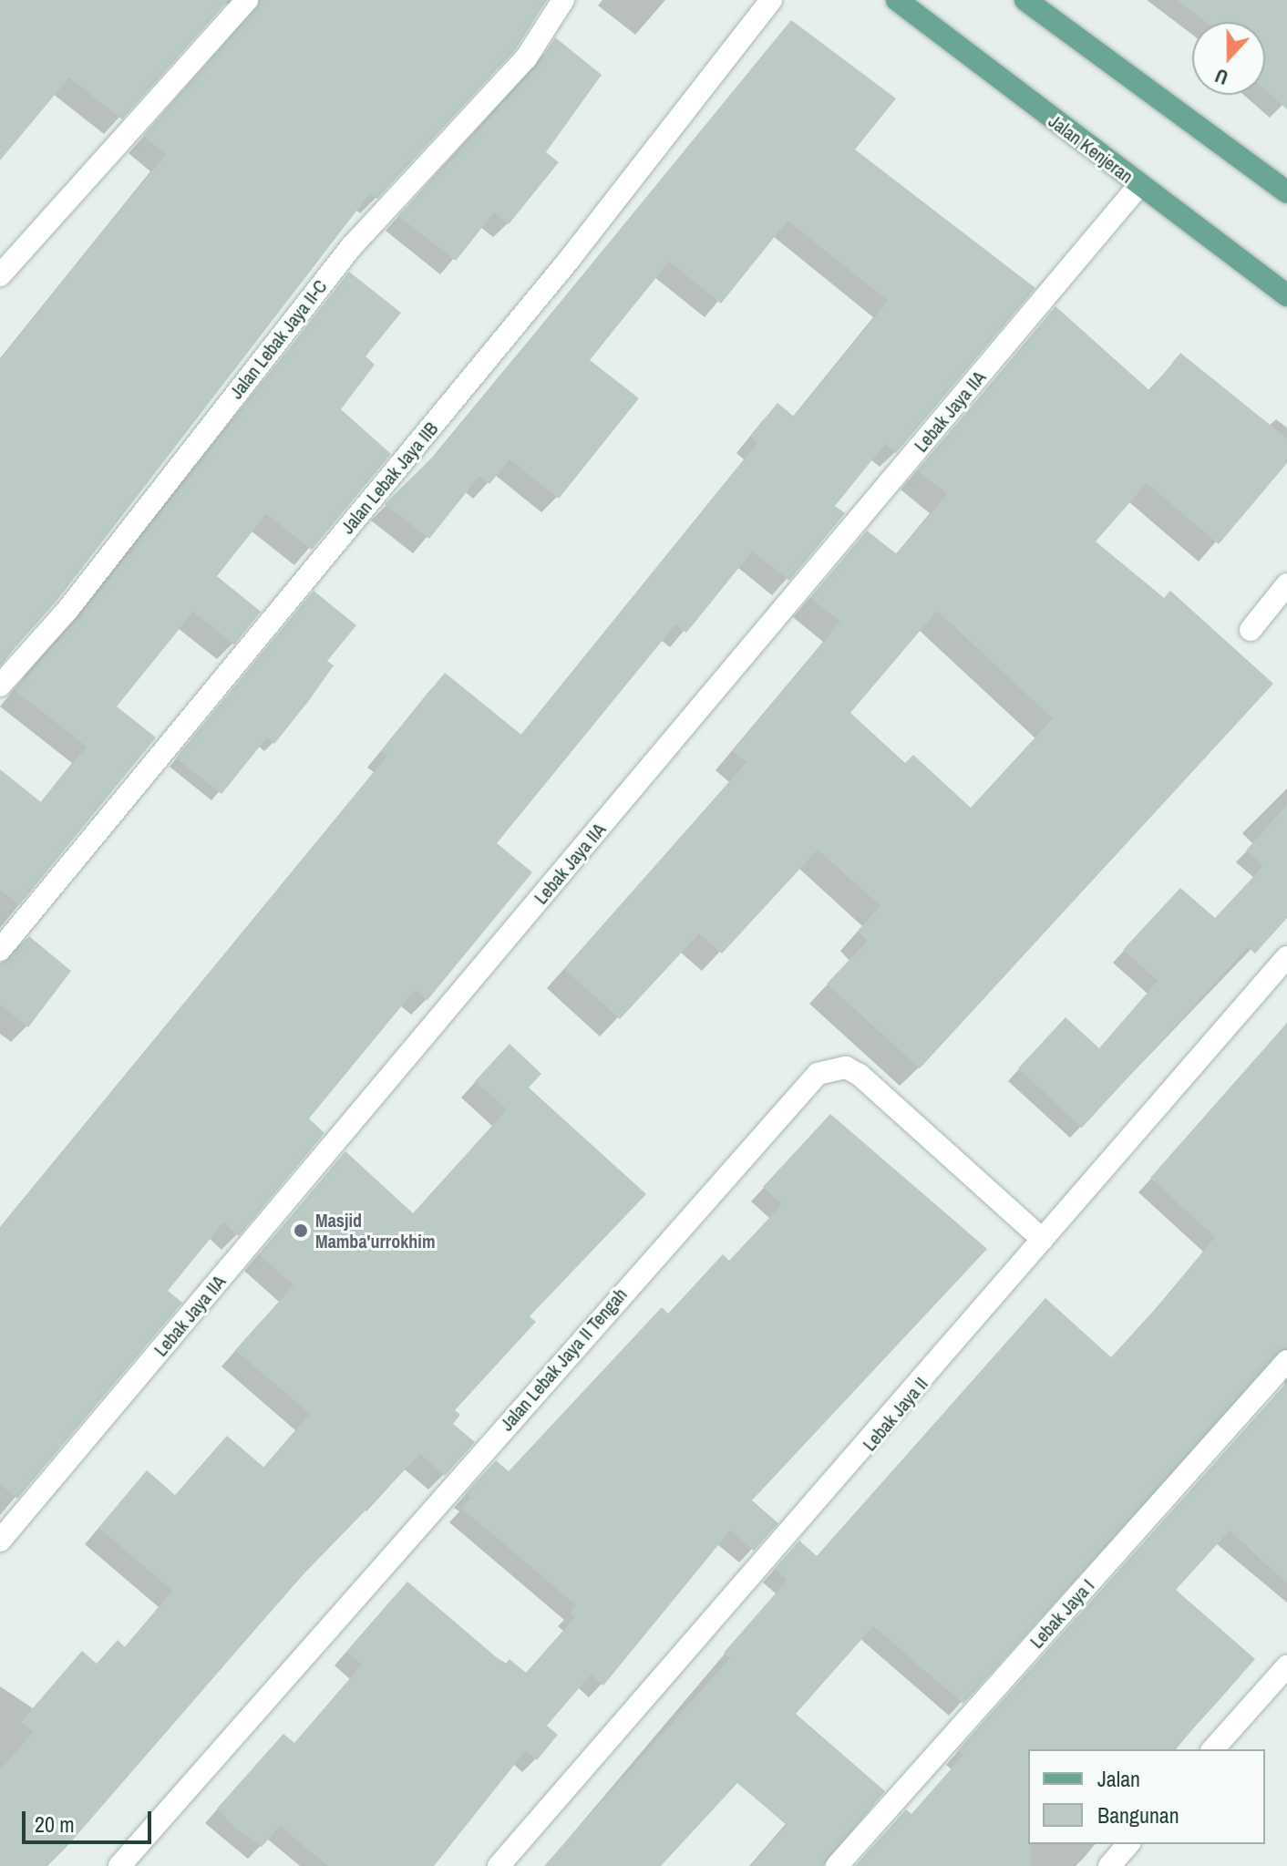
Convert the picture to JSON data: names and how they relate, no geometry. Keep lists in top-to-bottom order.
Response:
{
  "streets": {
    "main road": ["Jalan Kenjeran"],
    "street": [
      "Jalan Lebak Jaya II-C",
      "Lebak Jaya IIA",
      "Jalan Lebak Jaya IIB",
      "Jalan Lebak Jaya II Tengah",
      "Lebak Jaya II",
      "Lebak Jaya I"
    ]
  },
  "crossings": [
    ["Jalan Kenjeran", "Lebak Jaya IIA"],
    ["Jalan Lebak Jaya II Tengah", "Lebak Jaya II"]
  ],
  "places": ["Masjid Mamba'urrokhim"],
  "legend": ["Jalan", "Bangunan"],
  "scale_bar": "20 m",
  "north": "bottom"
}
